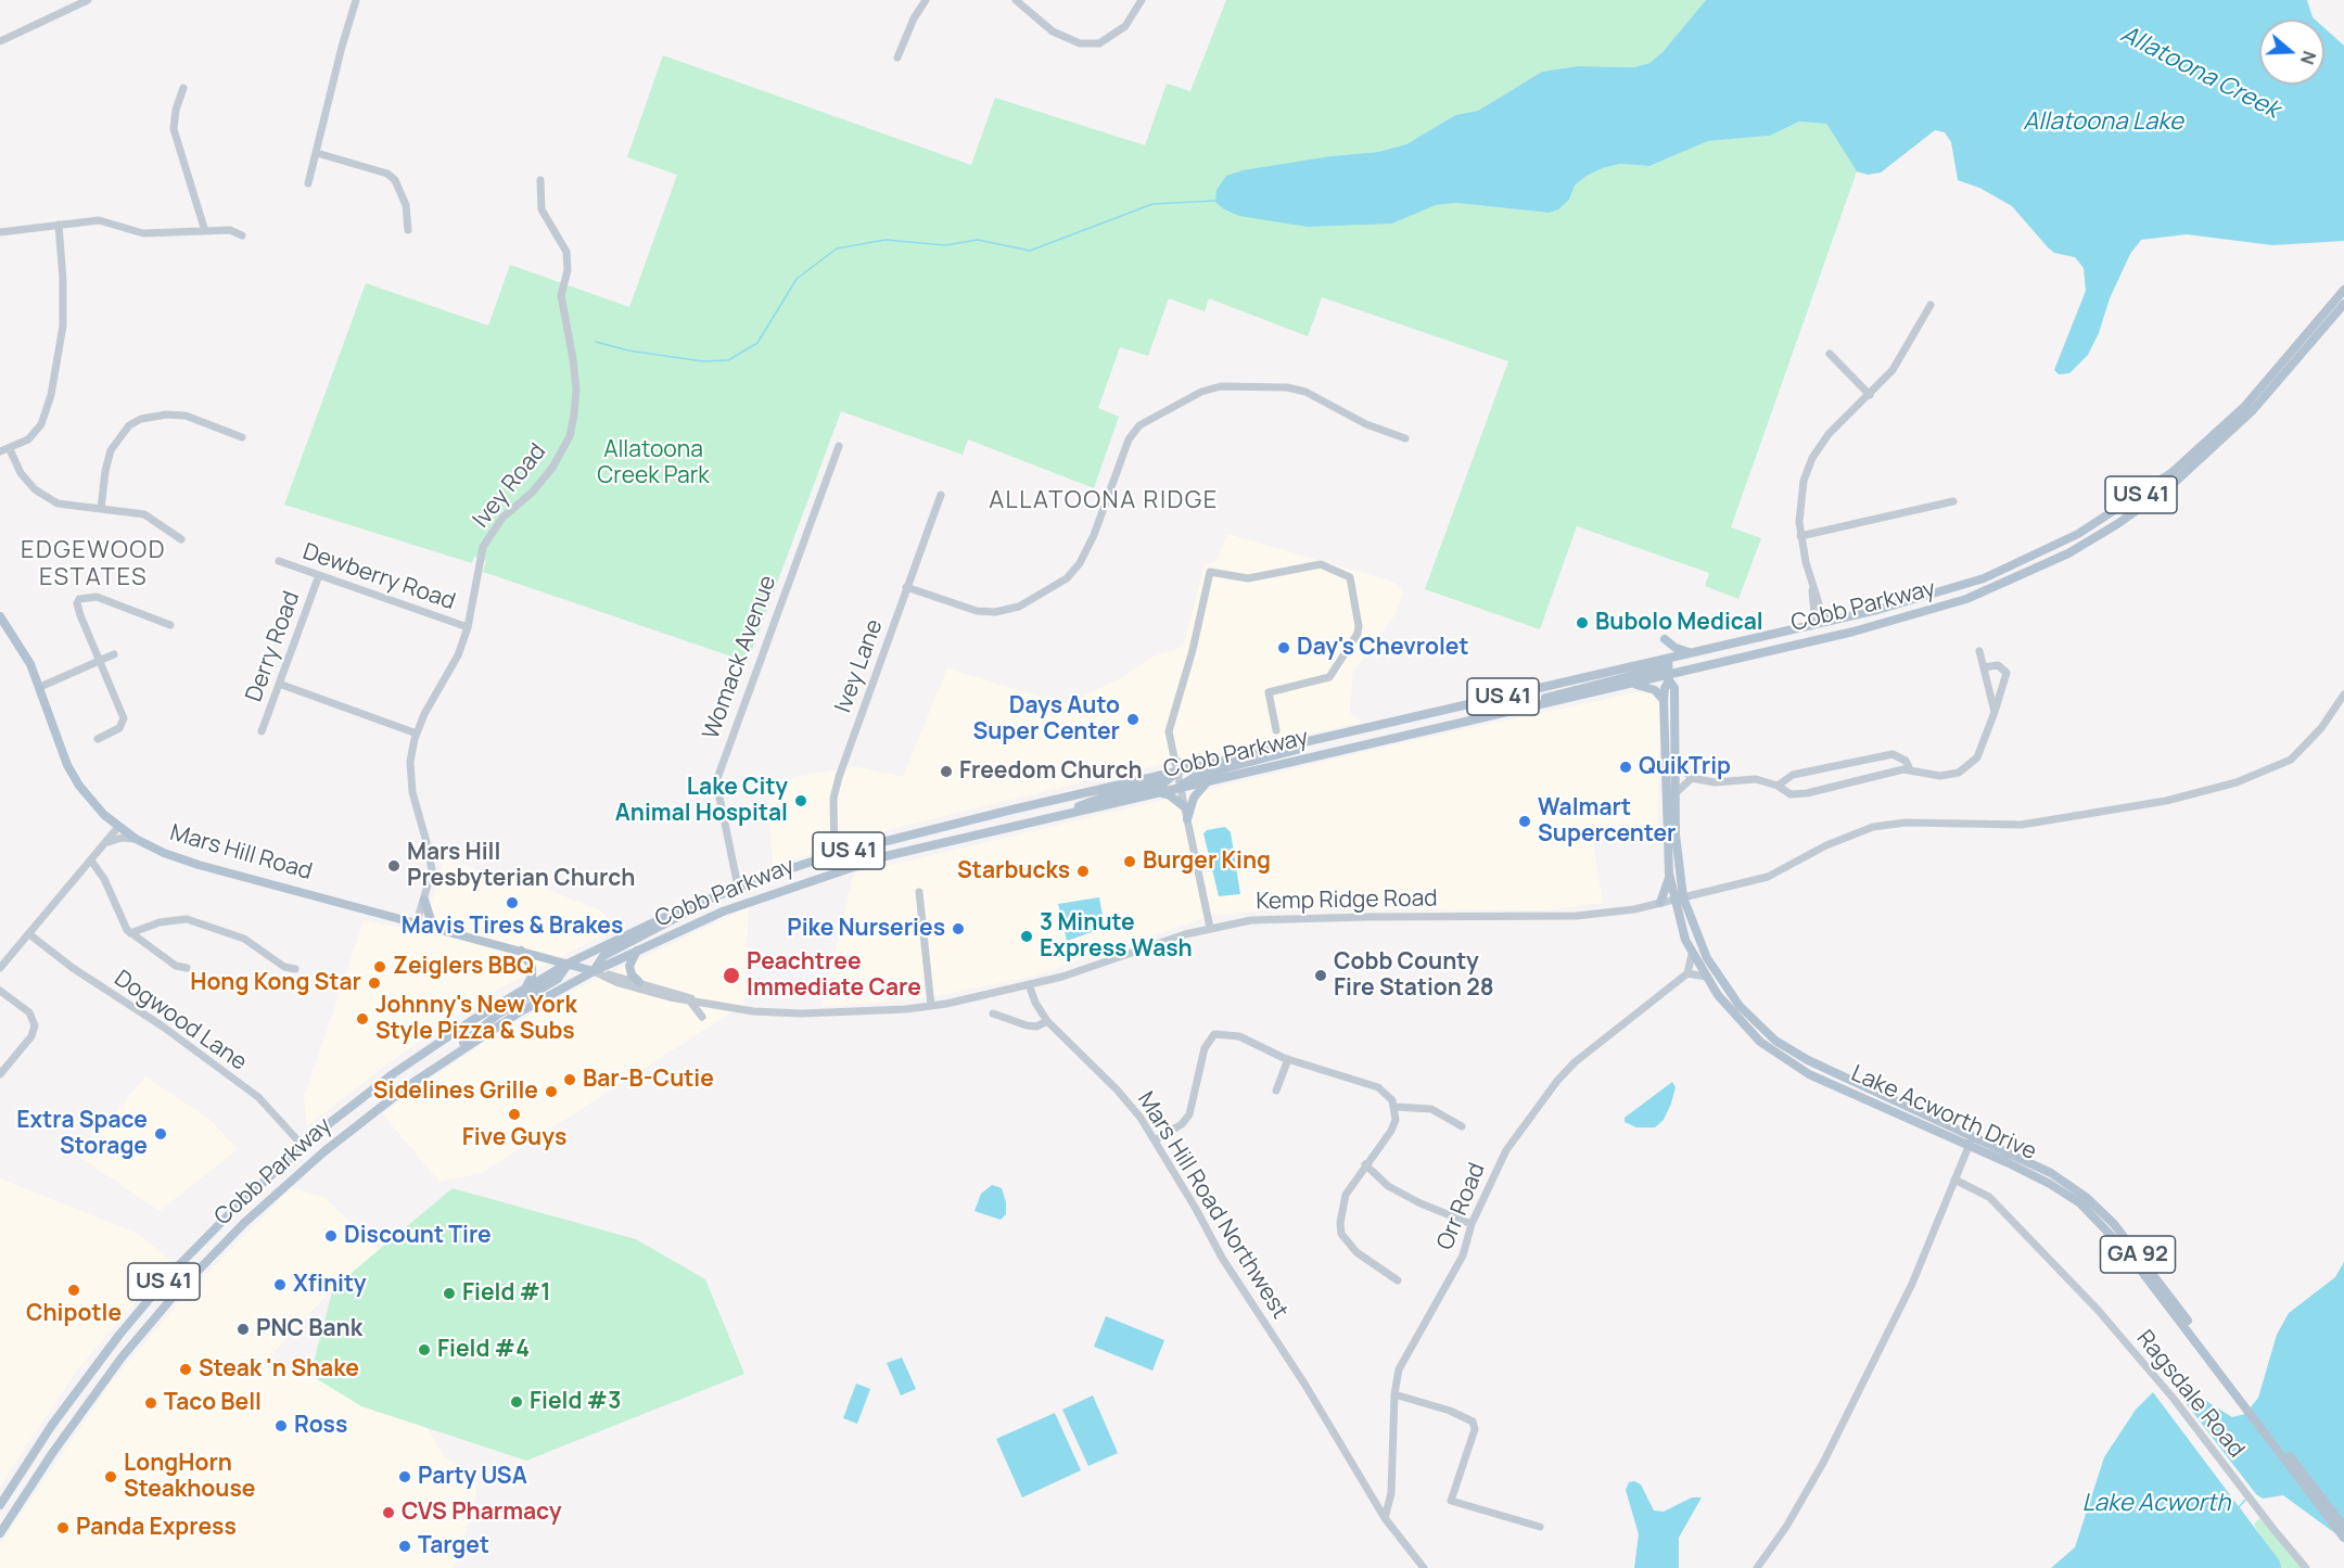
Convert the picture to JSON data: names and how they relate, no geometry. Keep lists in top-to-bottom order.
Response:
{
  "streets": {
    "main road": [
      "US 41",
      "Cobb Parkway",
      "Mars Hill Road",
      "Lake Acworth Drive",
      "GA 92"
    ],
    "street": [
      "Ivey Road",
      "Dewberry Road",
      "Derry Road",
      "Womack Avenue",
      "Ivey Lane",
      "Kemp Ridge Road",
      "Dogwood Lane",
      "Mars Hill Road Northwest",
      "Orr Road",
      "Ragsdale Road"
    ]
  },
  "crossings": [
    ["Ivey Road", "Dewberry Road"],
    ["Ivey Road", "Mars Hill Road"],
    ["Dewberry Road", "Derry Road"],
    ["Cobb Parkway", "Womack Avenue"],
    ["Cobb Parkway", "Ivey Lane"],
    ["Cobb Parkway", "Mars Hill Road"],
    ["Cobb Parkway", "Dogwood Lane"],
    ["Cobb Parkway", "Lake Acworth Drive"],
    ["Kemp Ridge Road", "Lake Acworth Drive"],
    ["Kemp Ridge Road", "Mars Hill Road Northwest"],
    ["Mars Hill Road Northwest", "Orr Road"]
  ],
  "districts": ["ALLATOONA RIDGE", "EDGEWOOD ESTATES"],
  "water": ["Allatoona Creek", "Allatoona Lake", "Lake Acworth"],
  "parks": ["Allatoona Creek Park"],
  "places": [
    "Bubolo Medical",
    "Day's Chevrolet",
    "Days Auto Super Center",
    "QuikTrip",
    "Freedom Church",
    "Lake City Animal Hospital",
    "Walmart Supercenter",
    "Burger King",
    "Mars Hill Presbyterian Church",
    "Starbucks",
    "Mavis Tires & Brakes",
    "Pike Nurseries",
    "3 Minute Express Wash",
    "Zeiglers BBQ",
    "Peachtree Immediate Care",
    "Cobb County Fire Station 28",
    "Hong Kong Star",
    "Johnny's New York Style Pizza & Subs",
    "Bar-B-Cutie",
    "Sidelines Grille",
    "Five Guys",
    "Extra Space Storage",
    "Discount Tire",
    "Xfinity",
    "Chipotle",
    "Field #1",
    "PNC Bank",
    "Field #4",
    "Steak 'n Shake",
    "Field #3",
    "Taco Bell",
    "Ross",
    "LongHorn Steakhouse",
    "Party USA",
    "CVS Pharmacy",
    "Panda Express",
    "Target"
  ],
  "north": "right"
}
